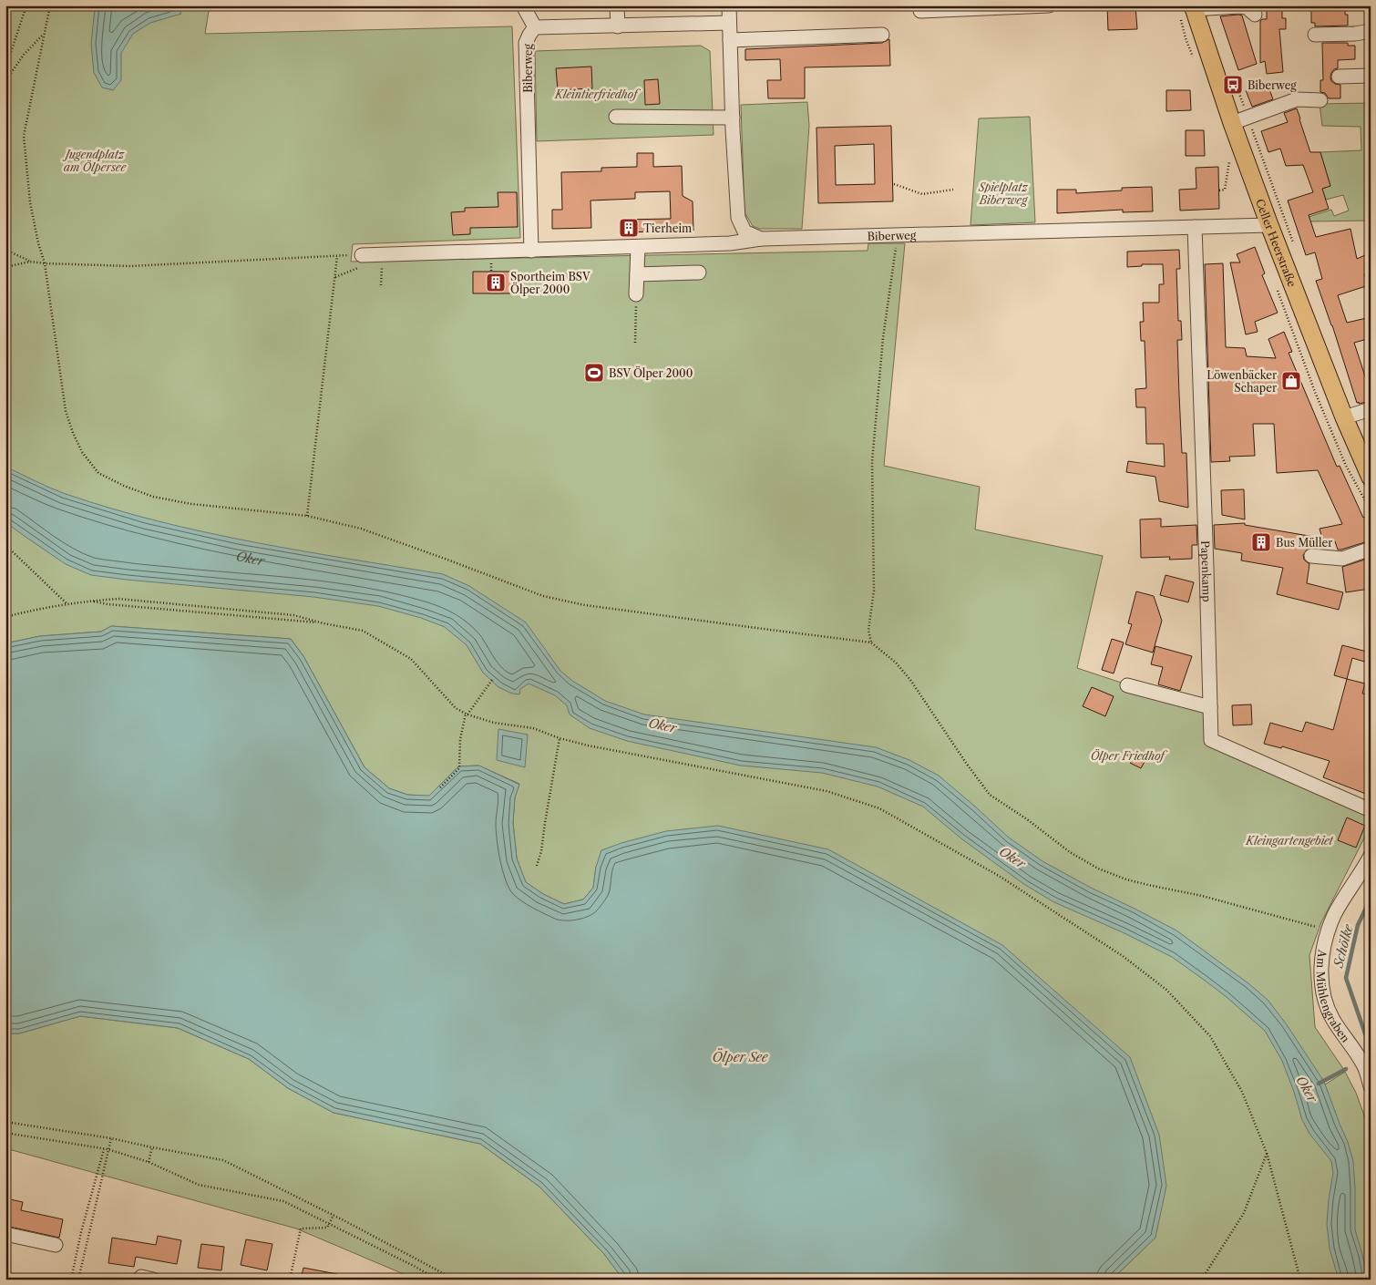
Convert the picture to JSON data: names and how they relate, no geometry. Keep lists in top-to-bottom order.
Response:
{
  "streets": {
    "main road": ["Celler Heerstraße"],
    "street": ["Biberweg", "Papenkamp", "Am Mühlengraben"]
  },
  "crossings": [
    ["Biberweg", "Celler Heerstraße"],
    ["Biberweg", "Papenkamp"]
  ],
  "water": ["Oker", "Schölke", "Ölper See"],
  "parks": [
    "Kleintierfriedhof",
    "Jugendplatz am Ölpersee",
    "Spielplatz Biberweg",
    "Ölper Friedhof",
    "Kleingartengebiet"
  ],
  "places": {
    "bus stop": ["Biberweg"],
    "building": ["Tierheim", "Sportheim BSV Ölper 2000", "Bus Müller"],
    "sports": ["BSV Ölper 2000"],
    "shop": ["Löwenbäcker Schaper"]
  }
}
